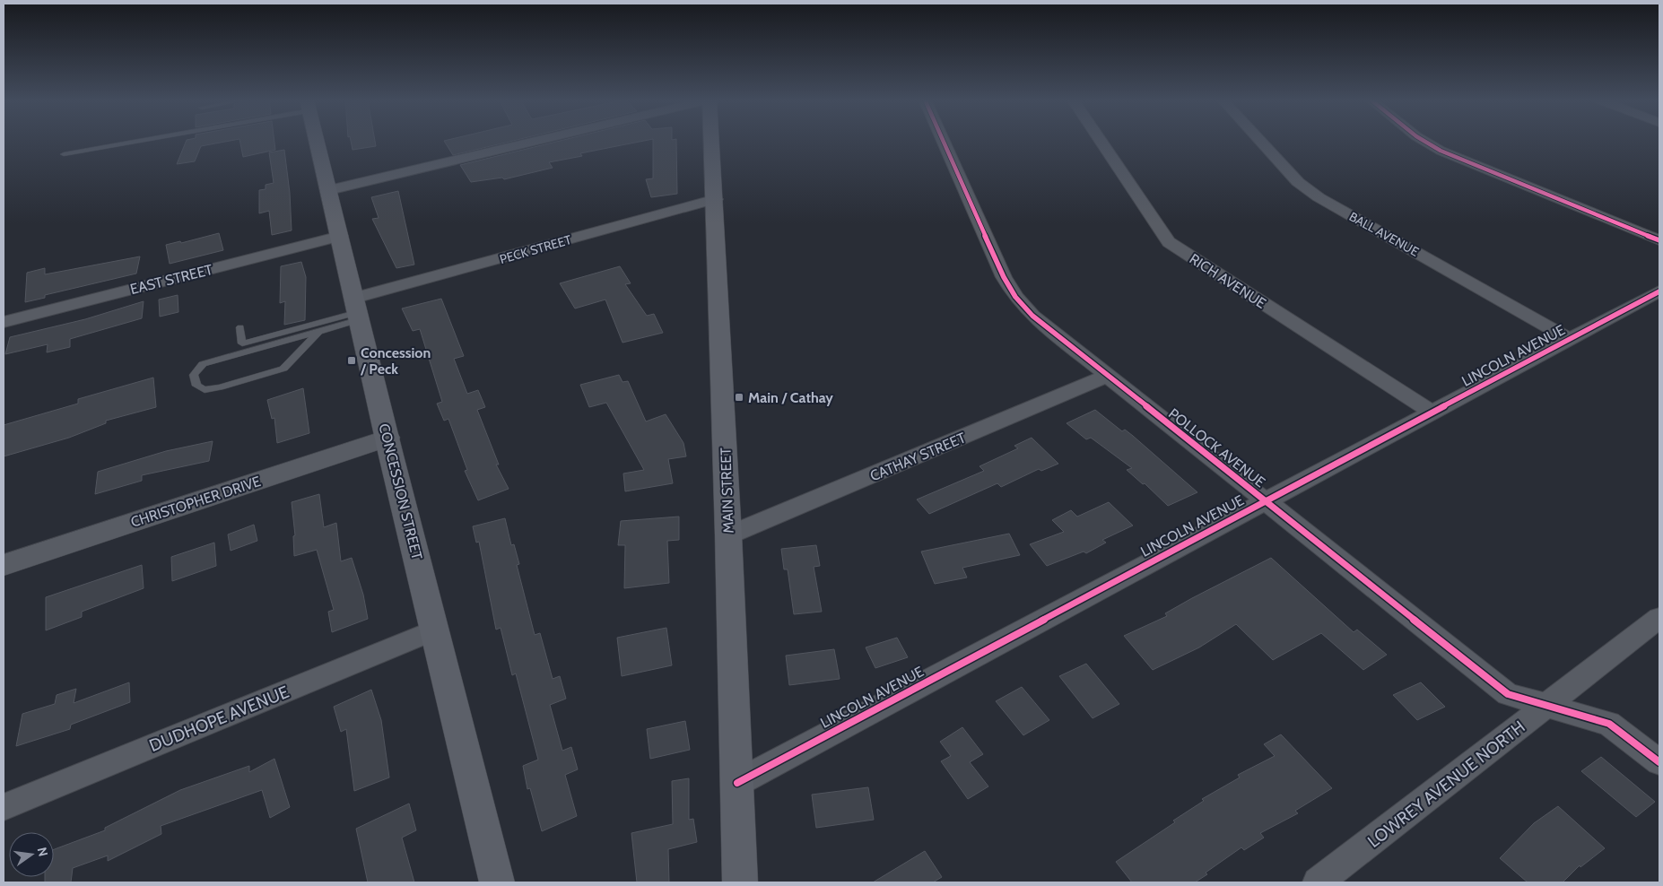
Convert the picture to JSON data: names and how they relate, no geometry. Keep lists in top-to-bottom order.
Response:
{
  "streets": {
    "main road": ["MAIN STREET", "CONCESSION STREET"],
    "street": [
      "BALL AVENUE",
      "PECK STREET",
      "EAST STREET",
      "RICH AVENUE",
      "LINCOLN AVENUE",
      "POLLOCK AVENUE",
      "CATHAY STREET",
      "CHRISTOPHER DRIVE",
      "DUDHOPE AVENUE",
      "LOWREY AVENUE NORTH"
    ]
  },
  "crossings": [
    ["BALL AVENUE", "LINCOLN AVENUE"],
    ["PECK STREET", "MAIN STREET"],
    ["PECK STREET", "CONCESSION STREET"],
    ["EAST STREET", "CONCESSION STREET"],
    ["RICH AVENUE", "LINCOLN AVENUE"],
    ["LINCOLN AVENUE", "POLLOCK AVENUE"],
    ["LINCOLN AVENUE", "MAIN STREET"],
    ["POLLOCK AVENUE", "CATHAY STREET"],
    ["POLLOCK AVENUE", "LOWREY AVENUE NORTH"],
    ["CATHAY STREET", "MAIN STREET"],
    ["CONCESSION STREET", "CHRISTOPHER DRIVE"],
    ["CONCESSION STREET", "DUDHOPE AVENUE"]
  ],
  "places": {
    "transit": ["Concession / Peck", "Main / Cathay"]
  },
  "north": "right"
}
